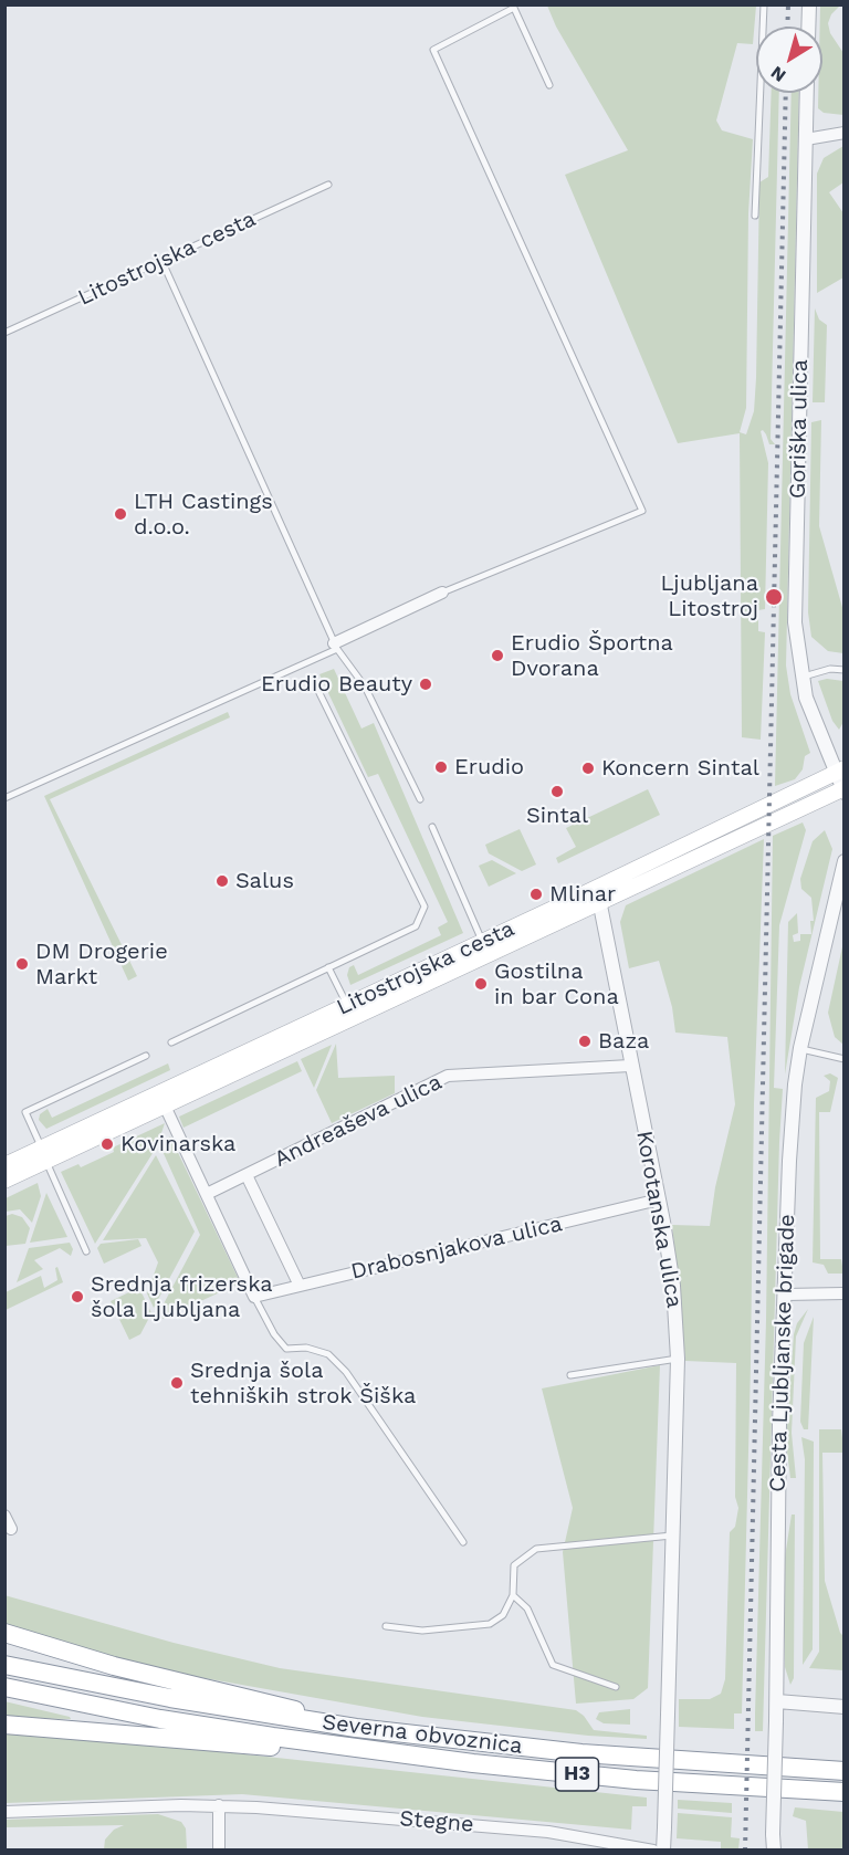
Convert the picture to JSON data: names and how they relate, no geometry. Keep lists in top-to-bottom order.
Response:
{
  "streets": {
    "highway": ["Severna obvoznica", "H3"],
    "main road": ["Litostrojska cesta"],
    "street": [
      "Goriška ulica",
      "Andreaševa ulica",
      "Korotanska ulica",
      "Drabosnjakova ulica",
      "Cesta Ljubljanske brigade",
      "Stegne"
    ]
  },
  "crossings": [
    ["Litostrojska cesta", "Goriška ulica"],
    ["Litostrojska cesta", "Korotanska ulica"],
    ["Andreaševa ulica", "Korotanska ulica"],
    ["Korotanska ulica", "Drabosnjakova ulica"]
  ],
  "places": [
    "LTH Castings d.o.o.",
    "Ljubljana Litostroj",
    "Erudio Športna Dvorana",
    "Erudio Beauty",
    "Erudio",
    "Koncern Sintal",
    "Sintal",
    "Salus",
    "Mlinar",
    "DM Drogerie Markt",
    "Gostilna in bar Cona",
    "Baza",
    "Kovinarska",
    "Srednja frizerska šola Ljubljana",
    "Srednja šola tehniških strok Šiška"
  ],
  "north": "bottom left"
}
